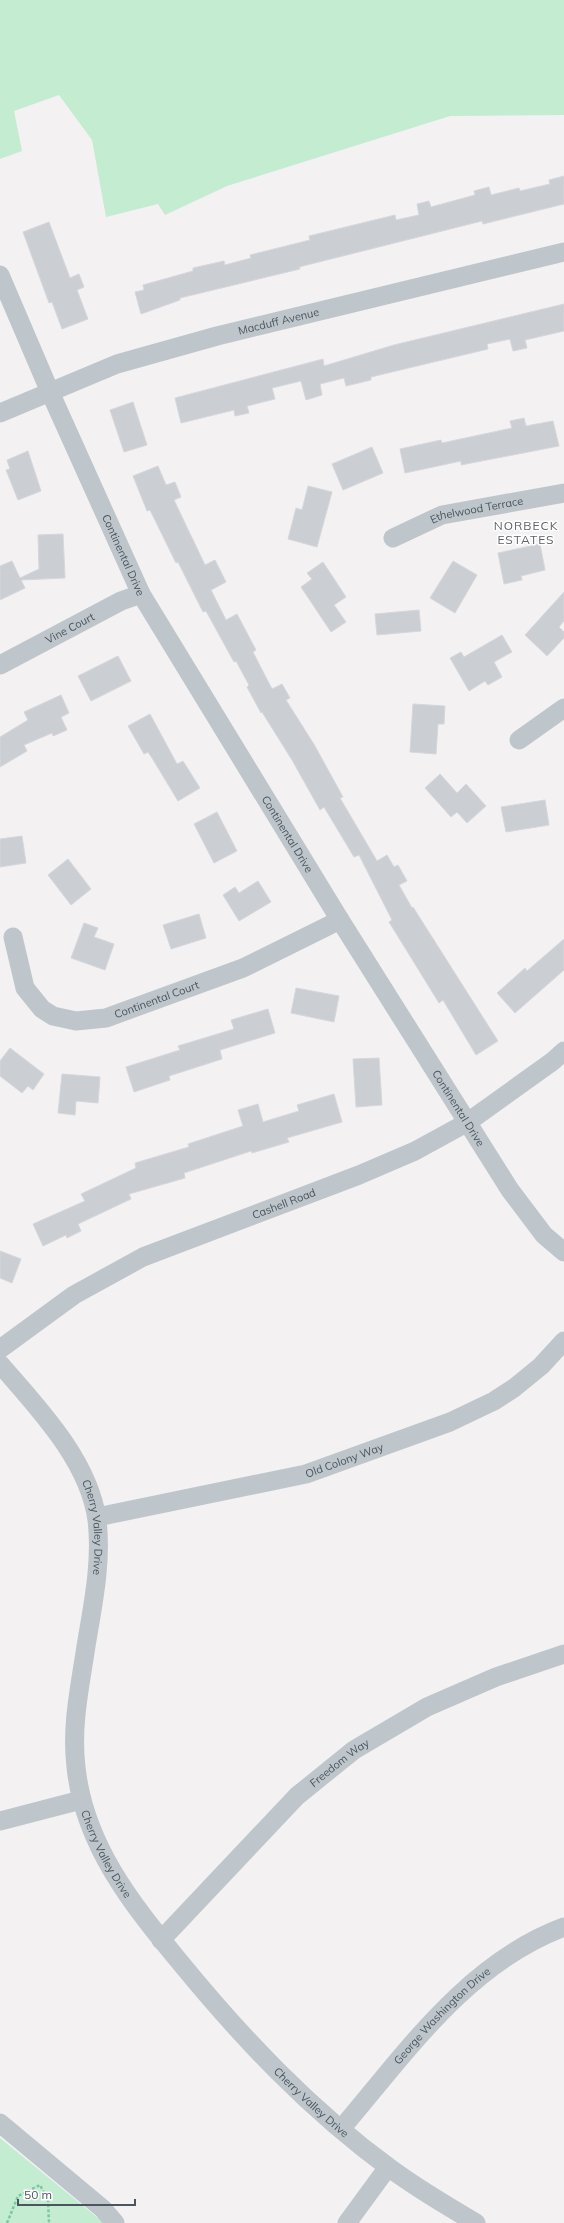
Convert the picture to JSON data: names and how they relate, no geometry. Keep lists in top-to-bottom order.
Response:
{
  "streets": {
    "street": [
      "Macduff Avenue",
      "Ethelwood Terrace",
      "Continental Drive",
      "Vine Court",
      "Continental Court",
      "Cashell Road",
      "Old Colony Way",
      "Cherry Valley Drive",
      "Freedom Way",
      "George Washington Drive"
    ]
  },
  "crossings": [
    ["Macduff Avenue", "Continental Drive"],
    ["Continental Drive", "Vine Court"],
    ["Continental Drive", "Continental Court"],
    ["Continental Drive", "Cashell Road"],
    ["Old Colony Way", "Cherry Valley Drive"],
    ["Cherry Valley Drive", "Freedom Way"],
    ["Cherry Valley Drive", "George Washington Drive"]
  ],
  "districts": ["NORBECK ESTATES"],
  "scale_bar": "50 m"
}
